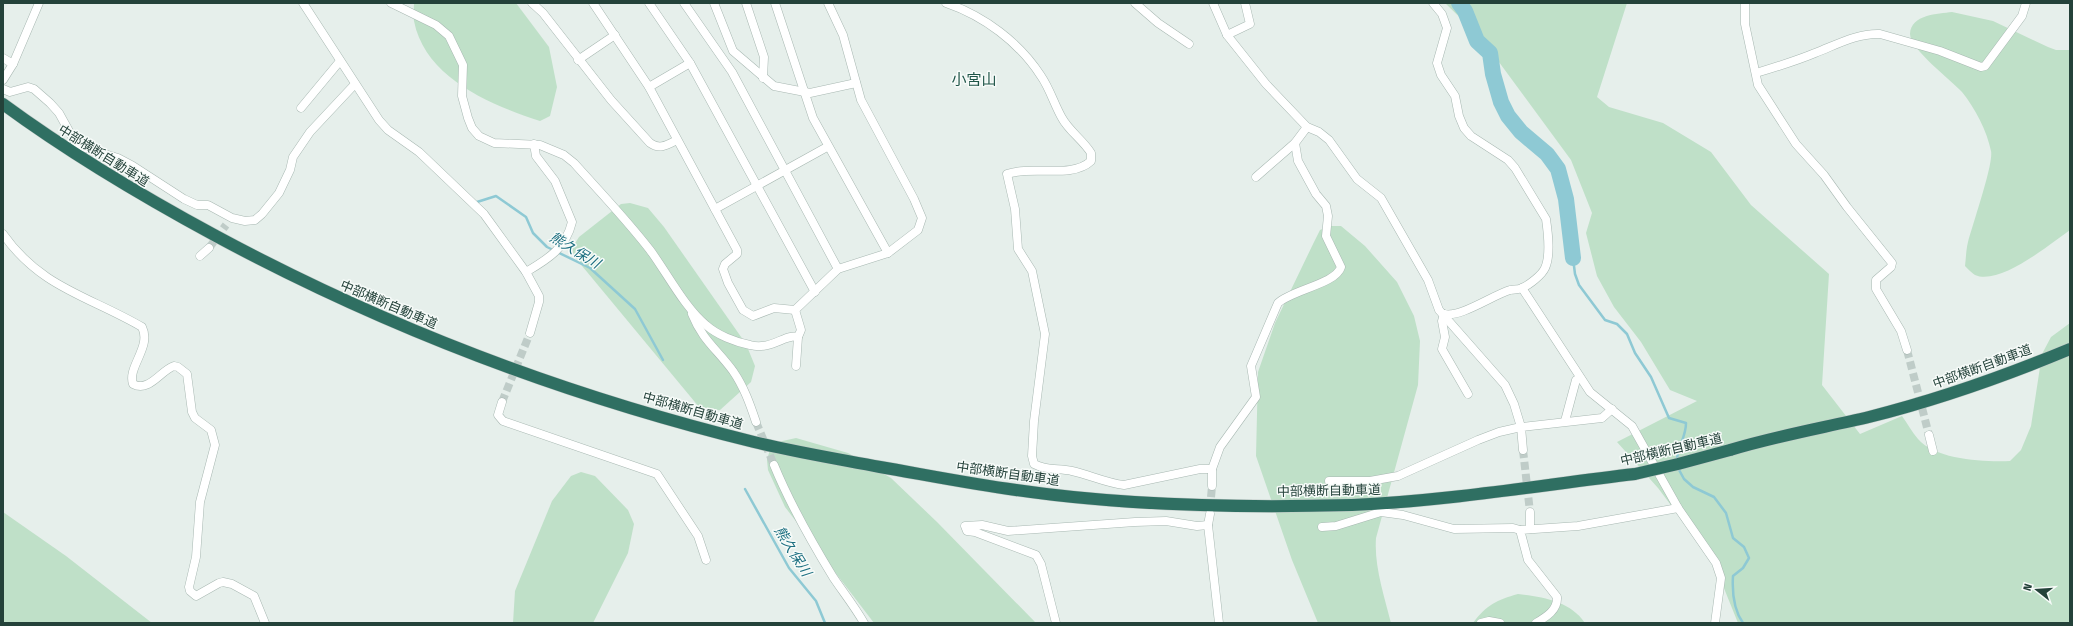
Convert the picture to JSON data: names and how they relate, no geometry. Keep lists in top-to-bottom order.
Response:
{
  "streets": {
    "highway": ["中部横断自動車道"]
  },
  "districts": ["小宮山"],
  "water": ["熊久保川"],
  "north": "left"
}
